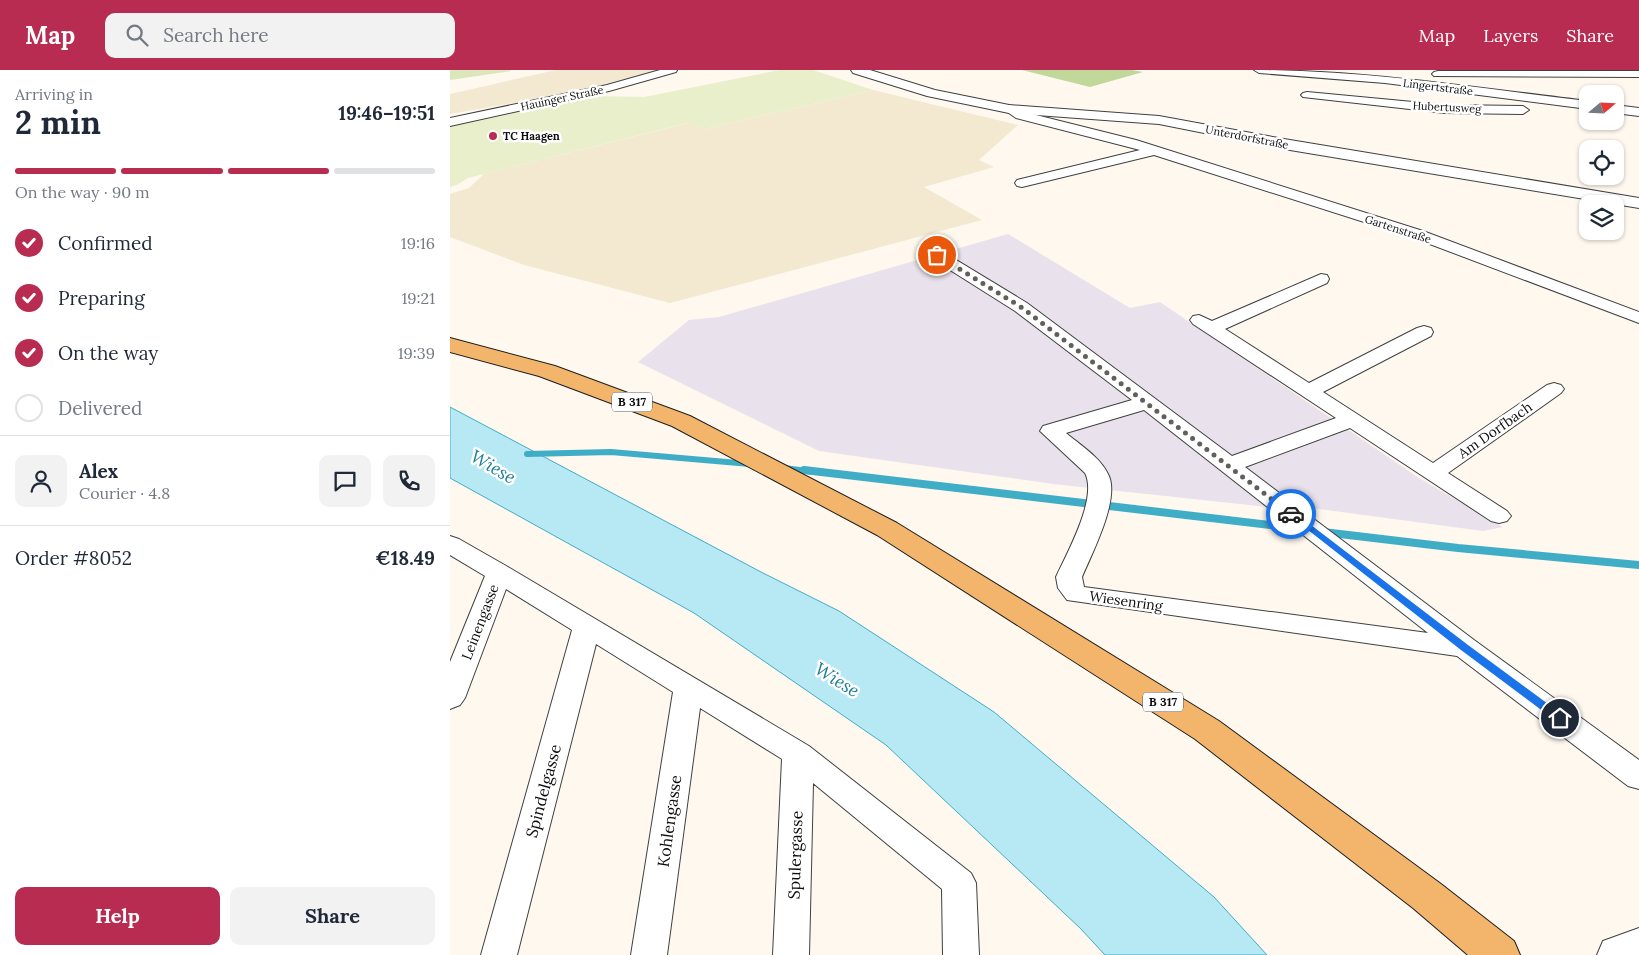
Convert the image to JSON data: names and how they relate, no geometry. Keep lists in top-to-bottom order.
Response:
{
  "streets": {
    "main road": ["B 317"],
    "street": [
      "Lingertstraße",
      "Hauinger Straße",
      "Hubertusweg",
      "Unterdorfstraße",
      "Gartenstraße",
      "Am Dorfbach",
      "Wiesenring",
      "Leinengasse",
      "Spindelgasse",
      "Kohlengasse",
      "Spulergasse"
    ]
  },
  "crossings": [
    ["Unterdorfstraße", "Gartenstraße"]
  ],
  "water": ["Wiese"],
  "places": ["TC Haagen"],
  "north": "right",
  "page": {
    "header": "Map",
    "search": "Search here",
    "nav": ["Map", "Layers", "Share"],
    "heading": ["2 min", "Arriving in", "19:46–19:51"],
    "panel": [
      "Alex",
      "Courier · 4.8",
      "Order #8052",
      "€18.49"
    ],
    "bar": "On the way · 90 m",
    "list": [
      ["Confirmed", "19:16"],
      ["Preparing", "19:21"],
      ["On the way", "19:39"],
      "Delivered"
    ],
    "buttons": ["Help", "Share"]
  }
}
